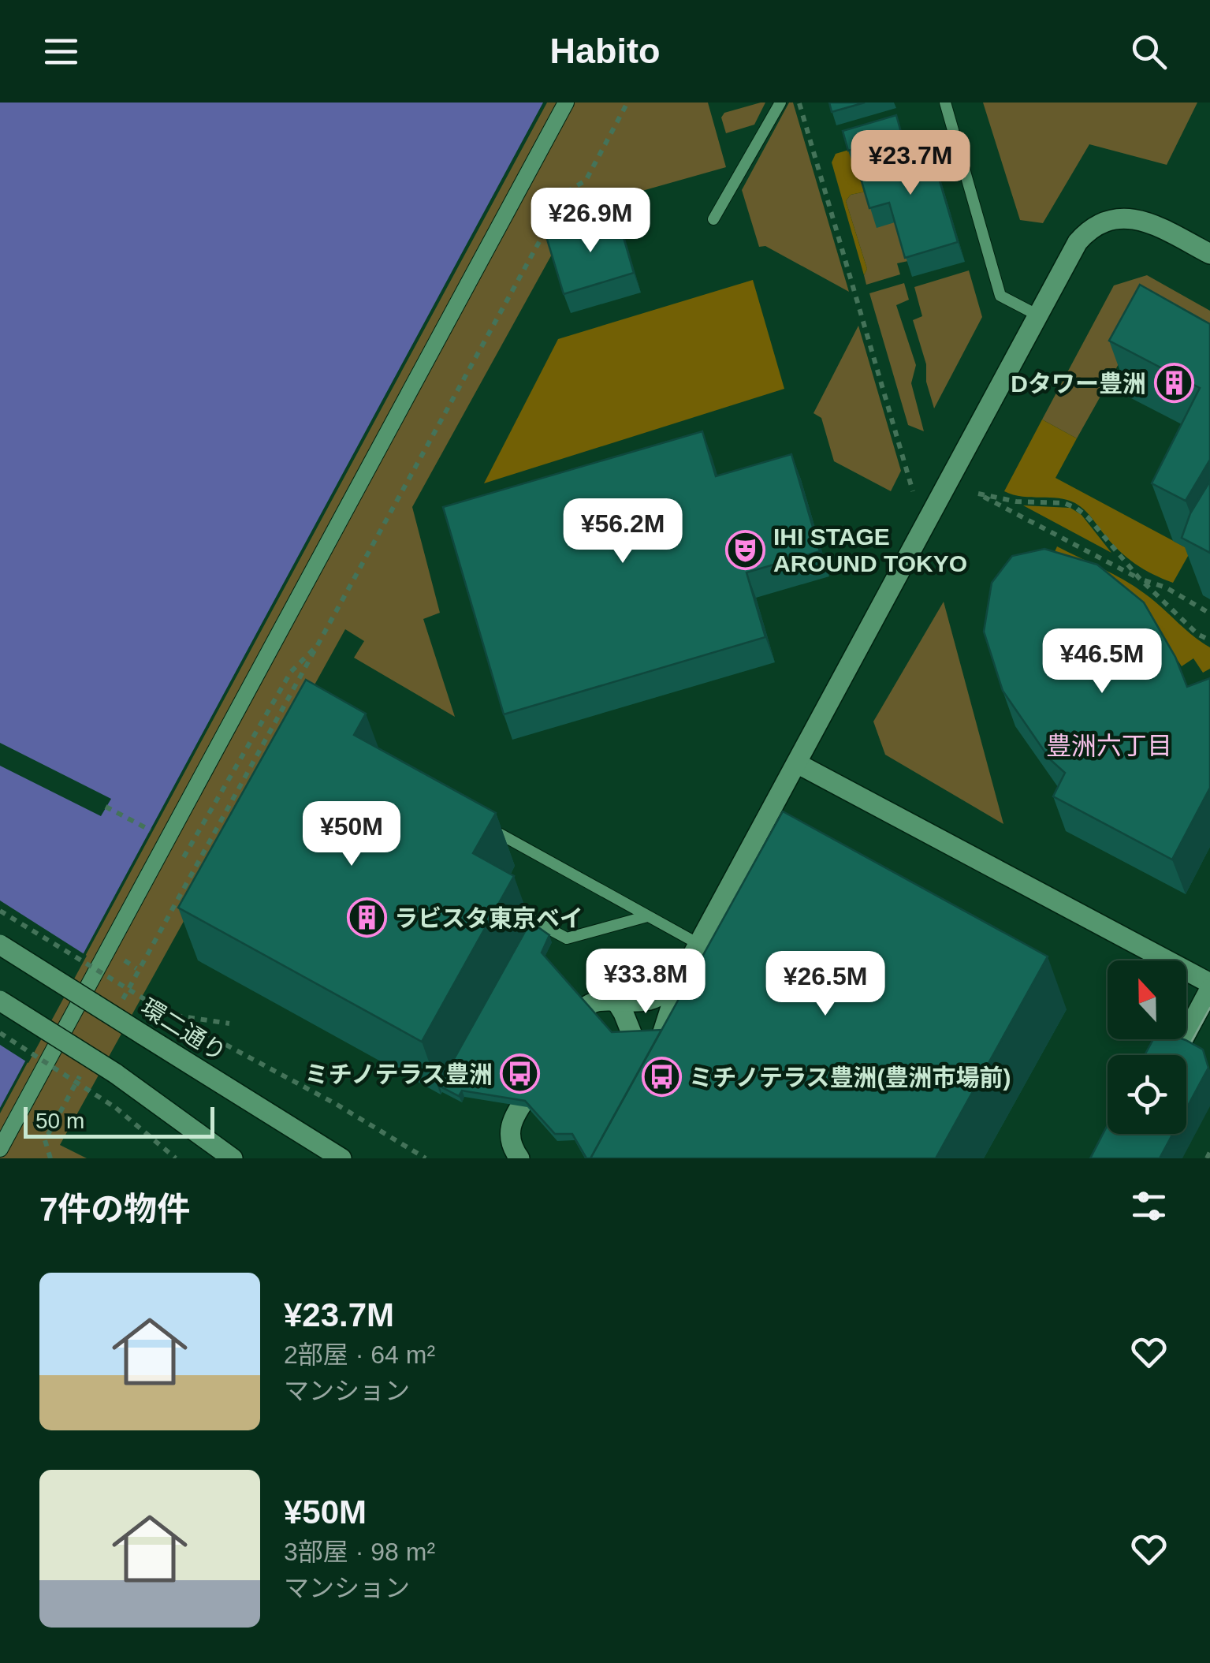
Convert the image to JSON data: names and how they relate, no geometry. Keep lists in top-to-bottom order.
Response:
{
  "streets": {
    "street": ["環二通り"]
  },
  "districts": ["豊洲六丁目"],
  "places": {
    "building": ["Dタワー豊洲", "ラビスタ東京ベイ"],
    "theatre": ["IHI STAGE AROUND TOKYO"],
    "bus stop": ["ミチノテラス豊洲", "ミチノテラス豊洲(豊洲市場前)"]
  },
  "scale_bar": "50 m",
  "north": "top",
  "page": {
    "header": "Habito",
    "price": [
      "¥23.7M",
      "¥26.9M",
      "¥56.2M",
      "¥46.5M",
      "¥50M",
      "¥33.8M",
      "¥26.5M"
    ],
    "scale": "50 m",
    "heading": "7件の物件",
    "list": [
      {
        "name": "¥23.7M",
        "note": "2部屋 · 64 m² · マンション"
      },
      {
        "name": "¥50M",
        "note": "3部屋 · 98 m² · マンション"
      }
    ]
  }
}
